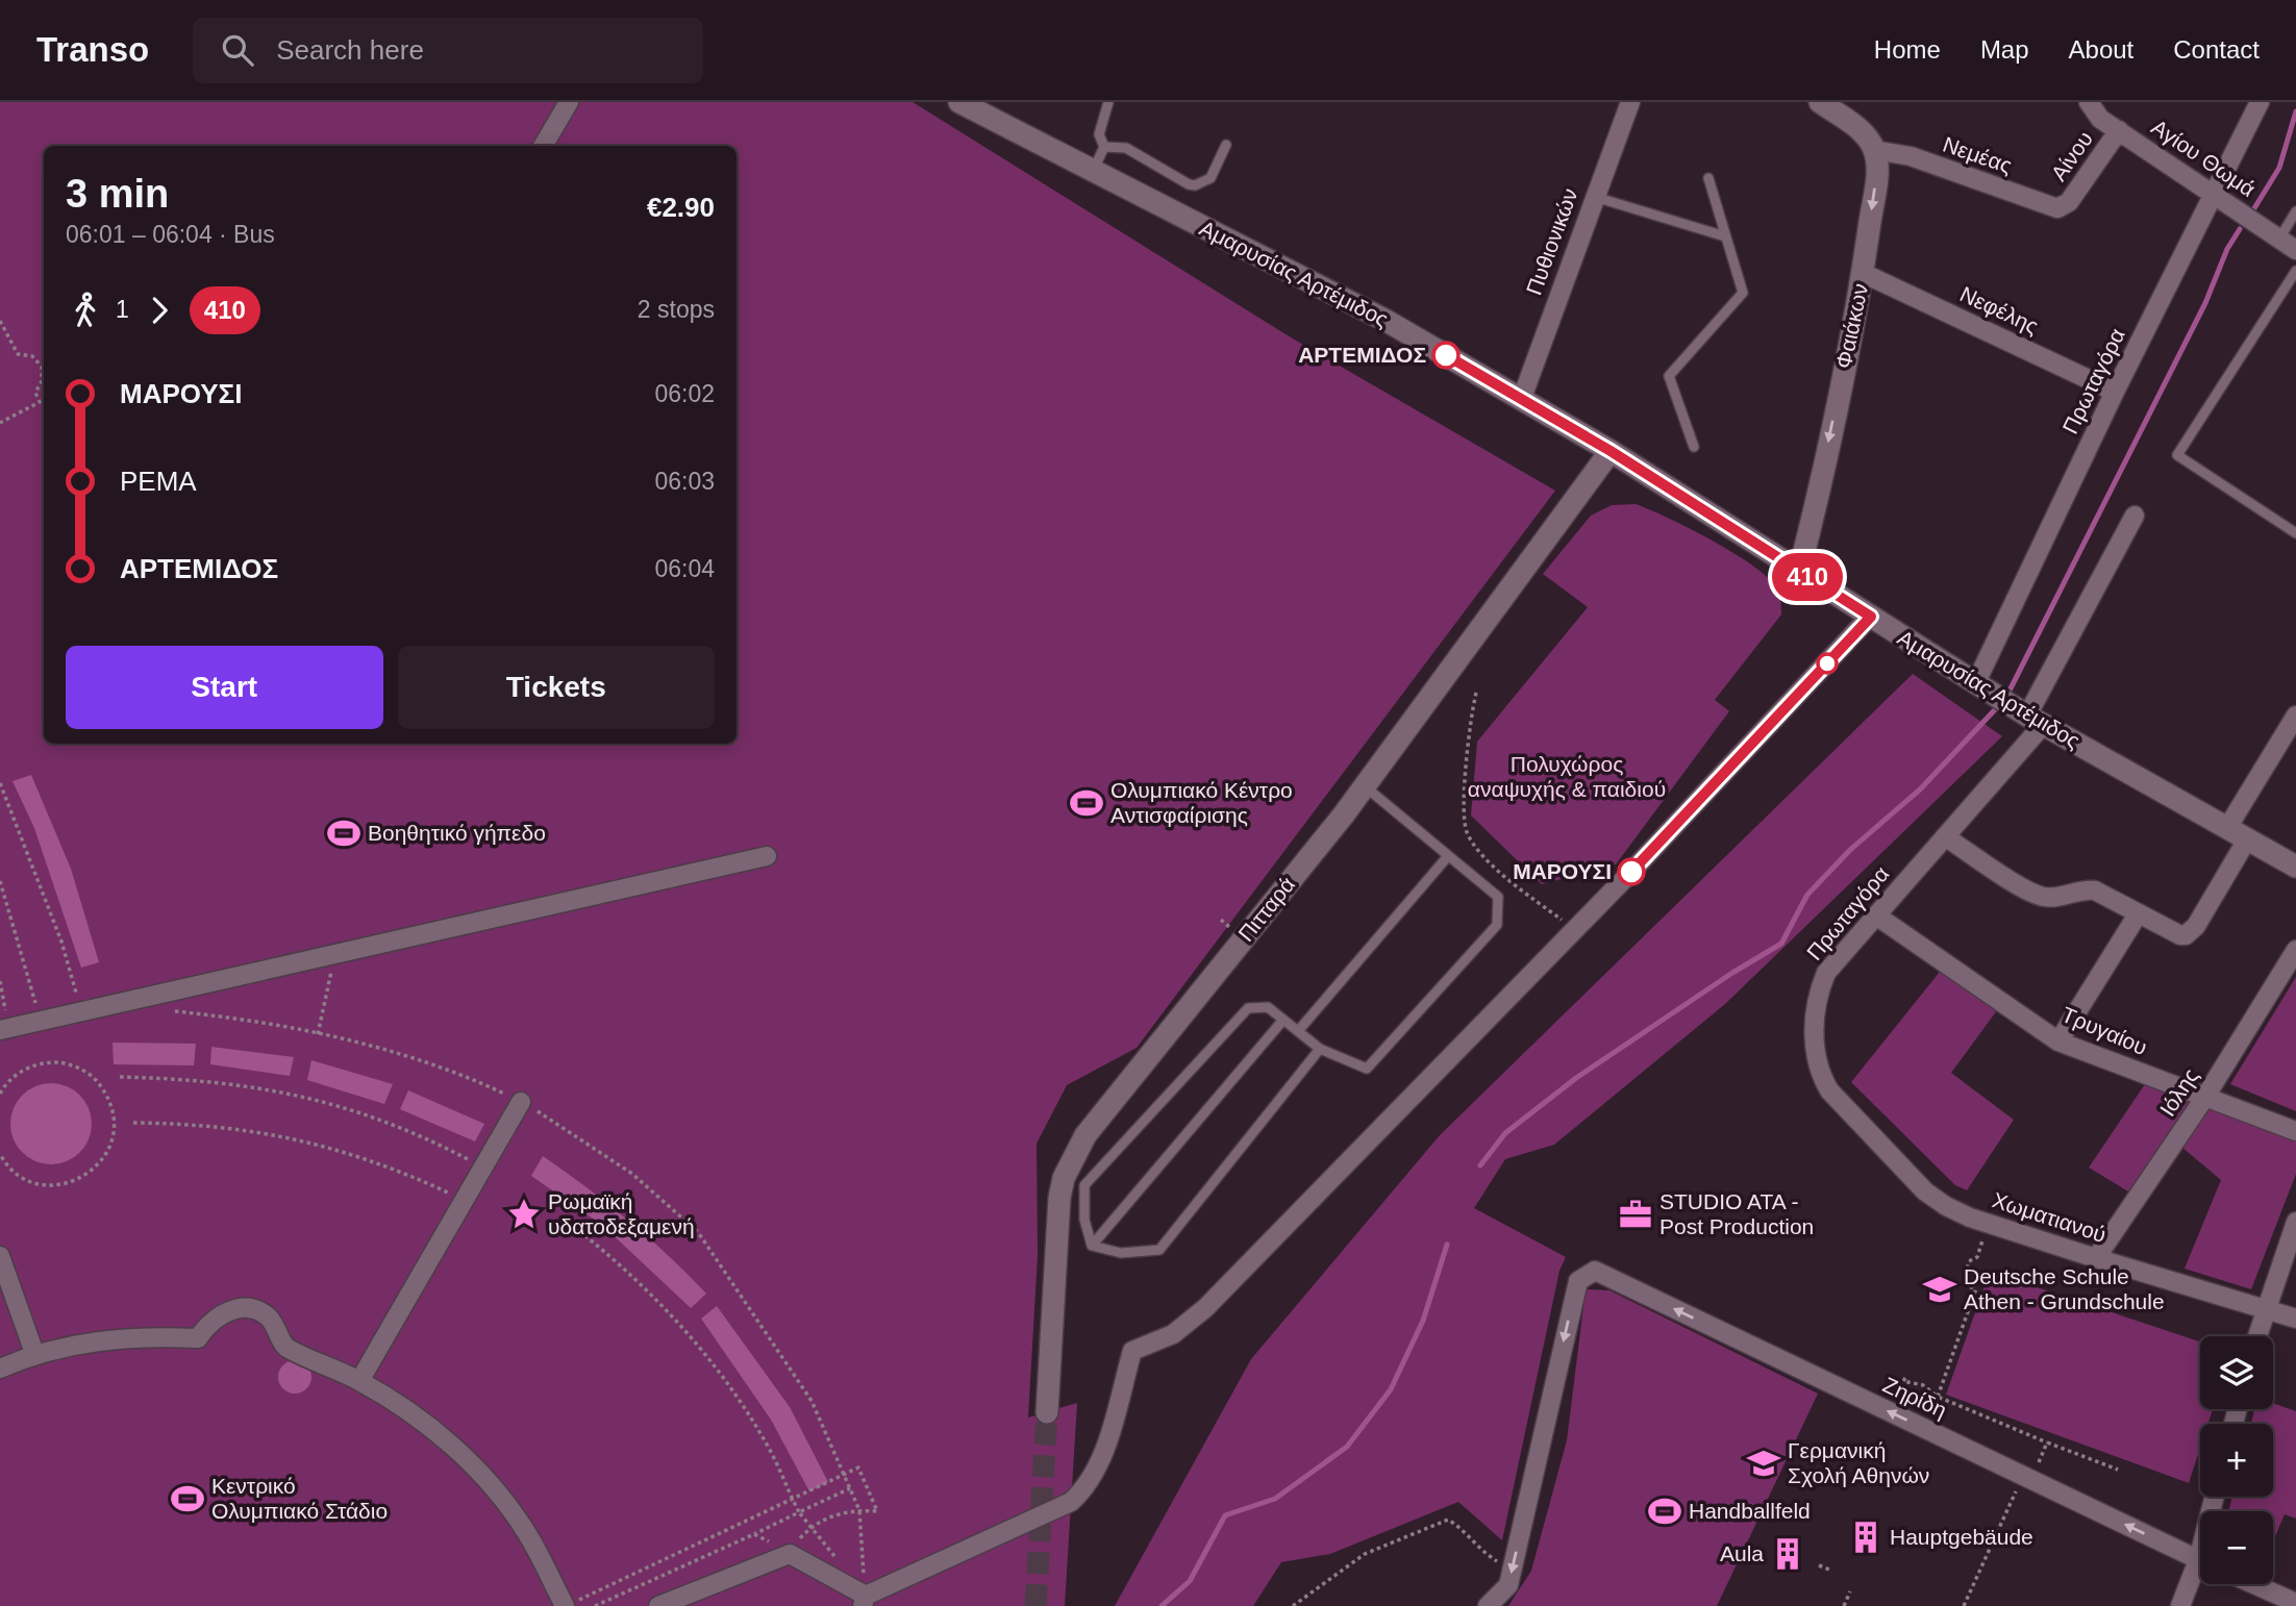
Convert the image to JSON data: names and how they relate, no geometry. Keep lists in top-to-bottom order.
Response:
{
  "streets": {
    "street": [
      "Νεμέας",
      "Αίνου",
      "Αγίου Θωμά",
      "Πυθιονικών",
      "Αμαρυσίας Αρτέμιδος",
      "Νεφέλης",
      "Φαιάκων",
      "Πρωταγόρα",
      "Πιτταρά",
      "Τρυγαίου",
      "Ιόλης",
      "Χωματιανού",
      "Ζηρίδη"
    ]
  },
  "crossings": [
    ["Νεμέας", "Αίνου"],
    ["Νεμέας", "Φαιάκων"],
    ["Αίνου", "Αγίου Θωμά"],
    ["Αγίου Θωμά", "Πρωταγόρα"],
    ["Πυθιονικών", "Αμαρυσίας Αρτέμιδος"],
    ["Αμαρυσίας Αρτέμιδος", "Φαιάκων"],
    ["Αμαρυσίας Αρτέμιδος", "Πρωταγόρα"],
    ["Αμαρυσίας Αρτέμιδος", "Πιτταρά"],
    ["Νεφέλης", "Φαιάκων"],
    ["Νεφέλης", "Πρωταγόρα"],
    ["Πρωταγόρα", "Τρυγαίου"],
    ["Πρωταγόρα", "Χωματιανού"],
    ["Τρυγαίου", "Ιόλης"],
    ["Ιόλης", "Χωματιανού"]
  ],
  "one_way": ["Φαιάκων"],
  "parks": ["Πολυχώρος αναψυχής & παιδιού"],
  "places": {
    "other": ["ΑΡΤΕΜΙΔΟΣ", "ΜΑΡΟΥΣΙ"],
    "sports": [
      "Ολυμπιακό Κέντρο Αντισφαίρισης",
      "Βοηθητικό γήπεδο",
      "Κεντρικό Ολυμπιακό Στάδιο",
      "Handballfeld"
    ],
    "place": ["Ρωμαϊκή υδατοδεξαμενή"],
    "office": ["STUDIO ATA - Post Production"],
    "school or university": ["Deutsche Schule Athen - Grundschule", "Γερμανική Σχολή Αθηνών"],
    "building": ["Hauptgebäude", "Aula"]
  },
  "lines": ["bus line 410"],
  "page": {
    "header": "Transo",
    "search": "Search here",
    "nav": [
      "Home",
      "Map",
      "About",
      "Contact"
    ],
    "on_map": "410",
    "heading": ["3 min", "06:01 – 06:04 · Bus", "€2.90"],
    "legs": ["1", "410", "2 stops"],
    "list": [
      {
        "name": "ΜΑΡΟΥΣΙ",
        "value": "06:02"
      },
      {
        "name": "ΡΕΜΑ",
        "value": "06:03"
      },
      {
        "name": "ΑΡΤΕΜΙΔΟΣ",
        "value": "06:04"
      }
    ],
    "buttons": ["Start", "Tickets"],
    "map_buttons": ["+", "−"]
  }
}
